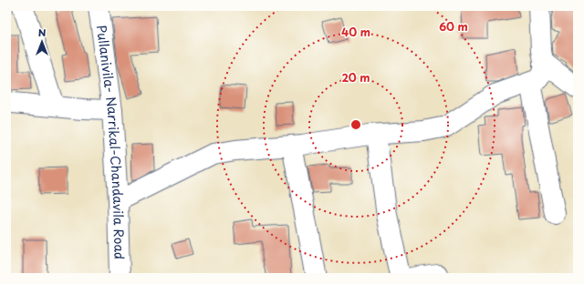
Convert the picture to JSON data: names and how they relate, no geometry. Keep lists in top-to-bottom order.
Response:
{
  "streets": {
    "street": ["Pullanivila- Narrikal-Chandavila Road"]
  },
  "north": "top",
  "rings": ["60 m", "40 m", "20 m"]
}
